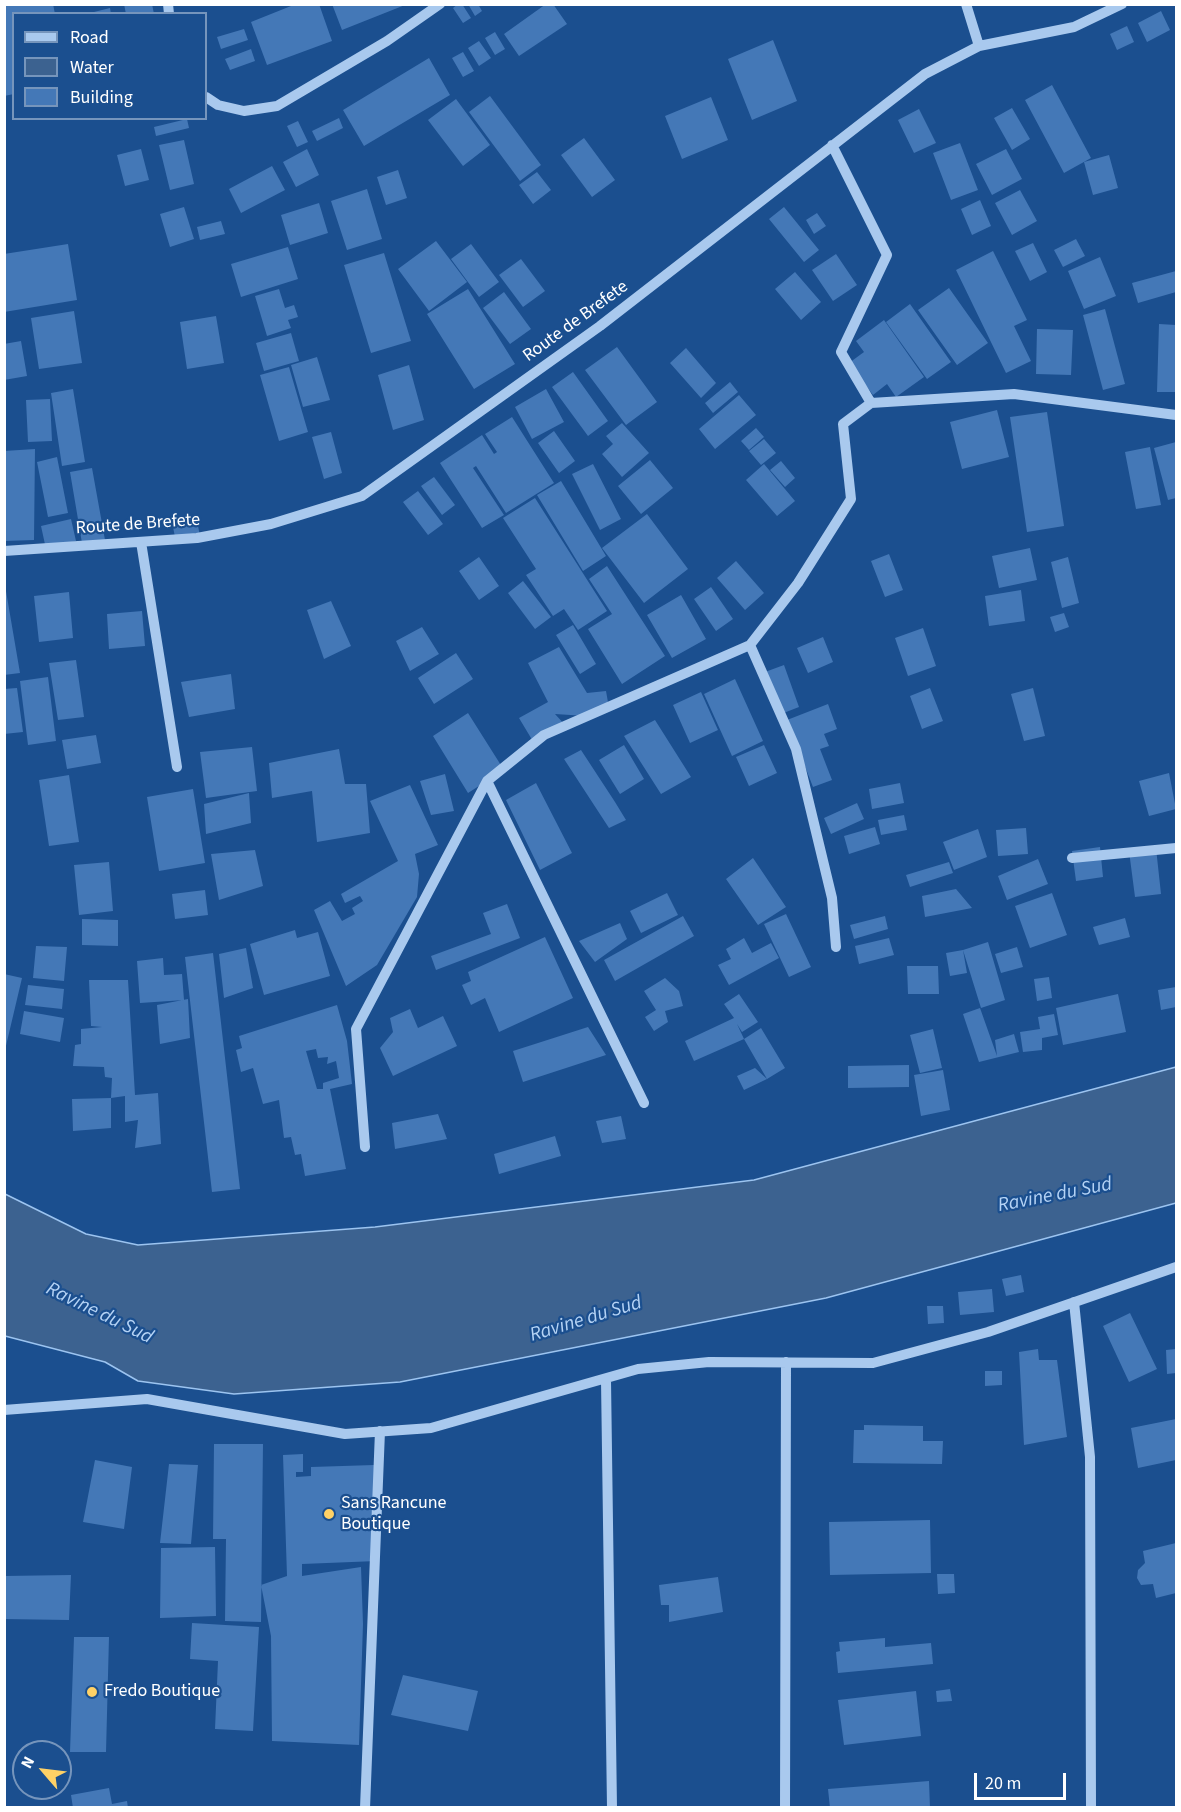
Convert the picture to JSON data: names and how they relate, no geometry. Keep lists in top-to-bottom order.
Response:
{
  "streets": {
    "street": ["Route de Brefete"]
  },
  "water": ["Ravine du Sud"],
  "places": ["Sans Rancune Boutique", "Fredo Boutique"],
  "legend": ["Road", "Water", "Building"],
  "scale_bar": "20 m",
  "north": "top left"
}
